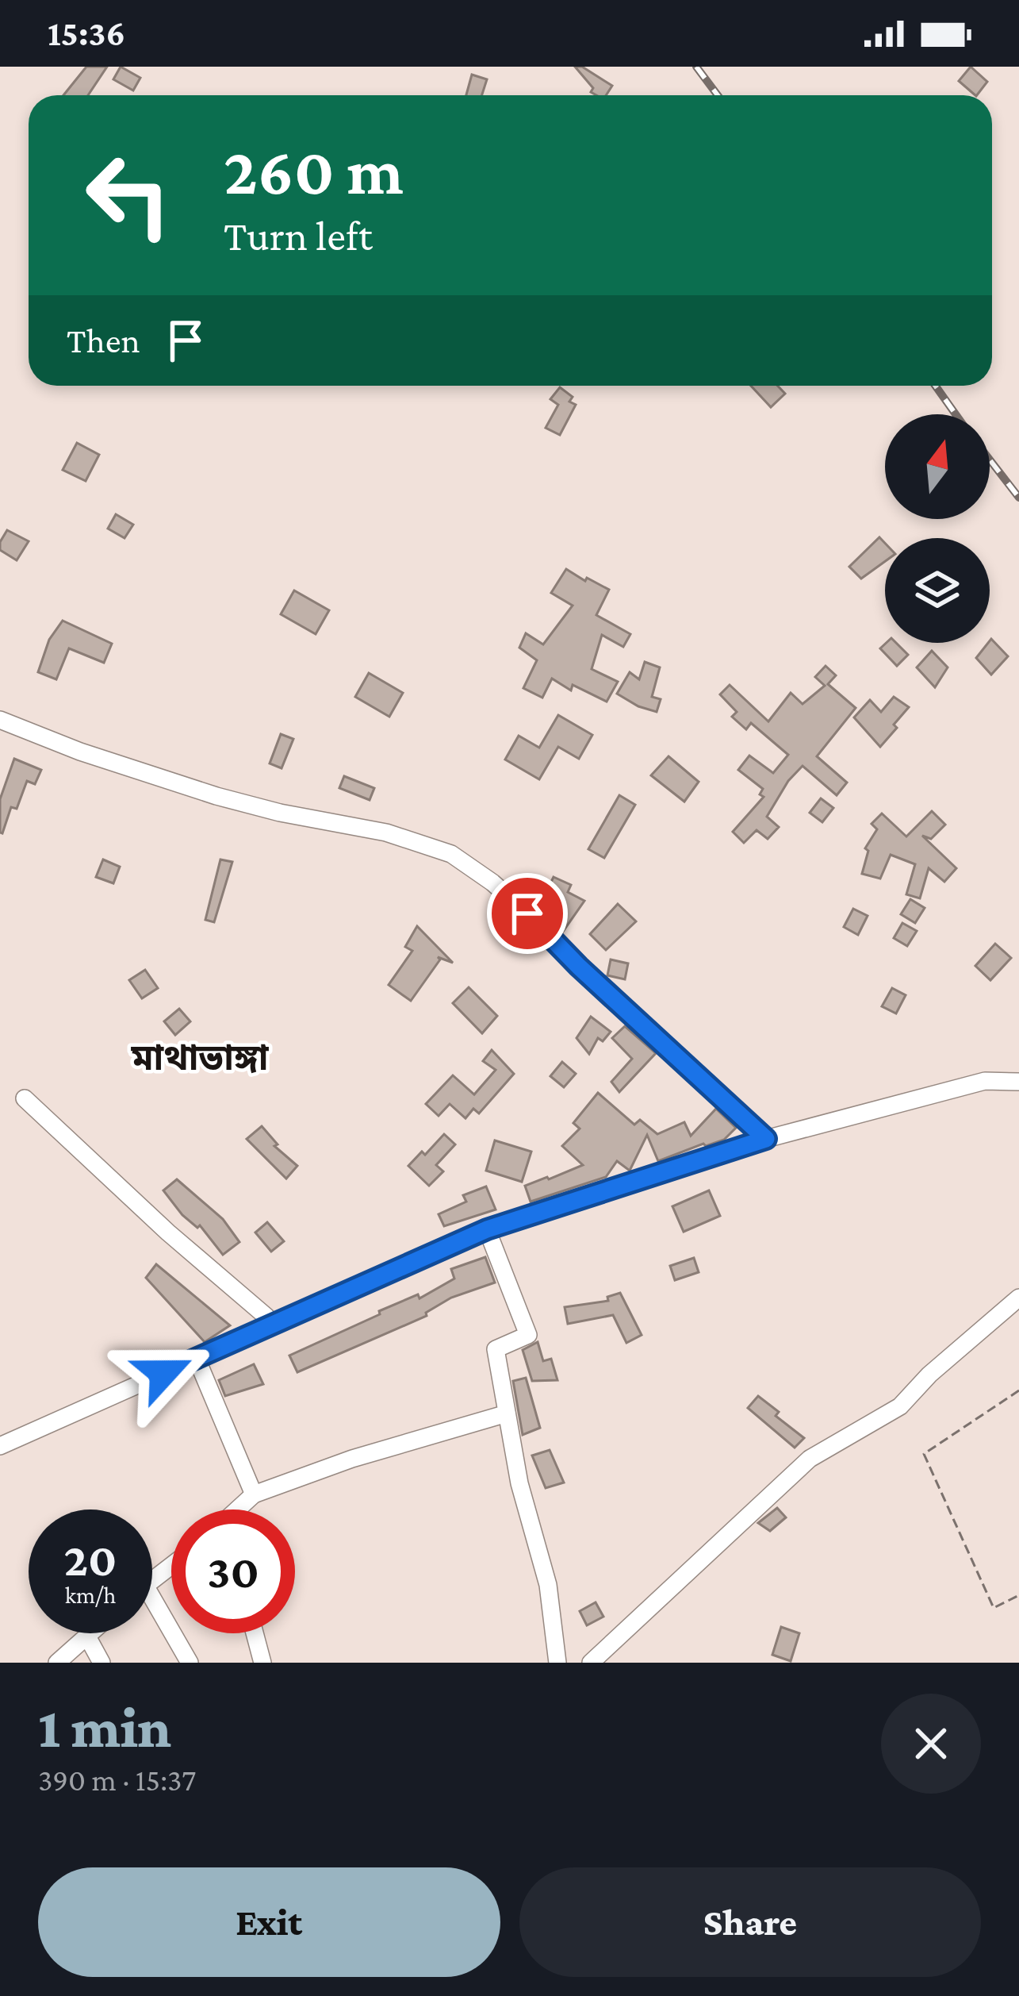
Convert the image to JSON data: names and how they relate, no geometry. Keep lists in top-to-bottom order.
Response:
{
  "districts": ["মাথাভাঙ্গা"],
  "north": "top",
  "page": {
    "status": "15:36",
    "turn": ["260 m", "Turn left"],
    "then": "Then",
    "speed": "20 km/h",
    "limit": "30",
    "heading": ["1 min", "390 m · 15:37"],
    "buttons": ["Exit", "Share"]
  }
}
